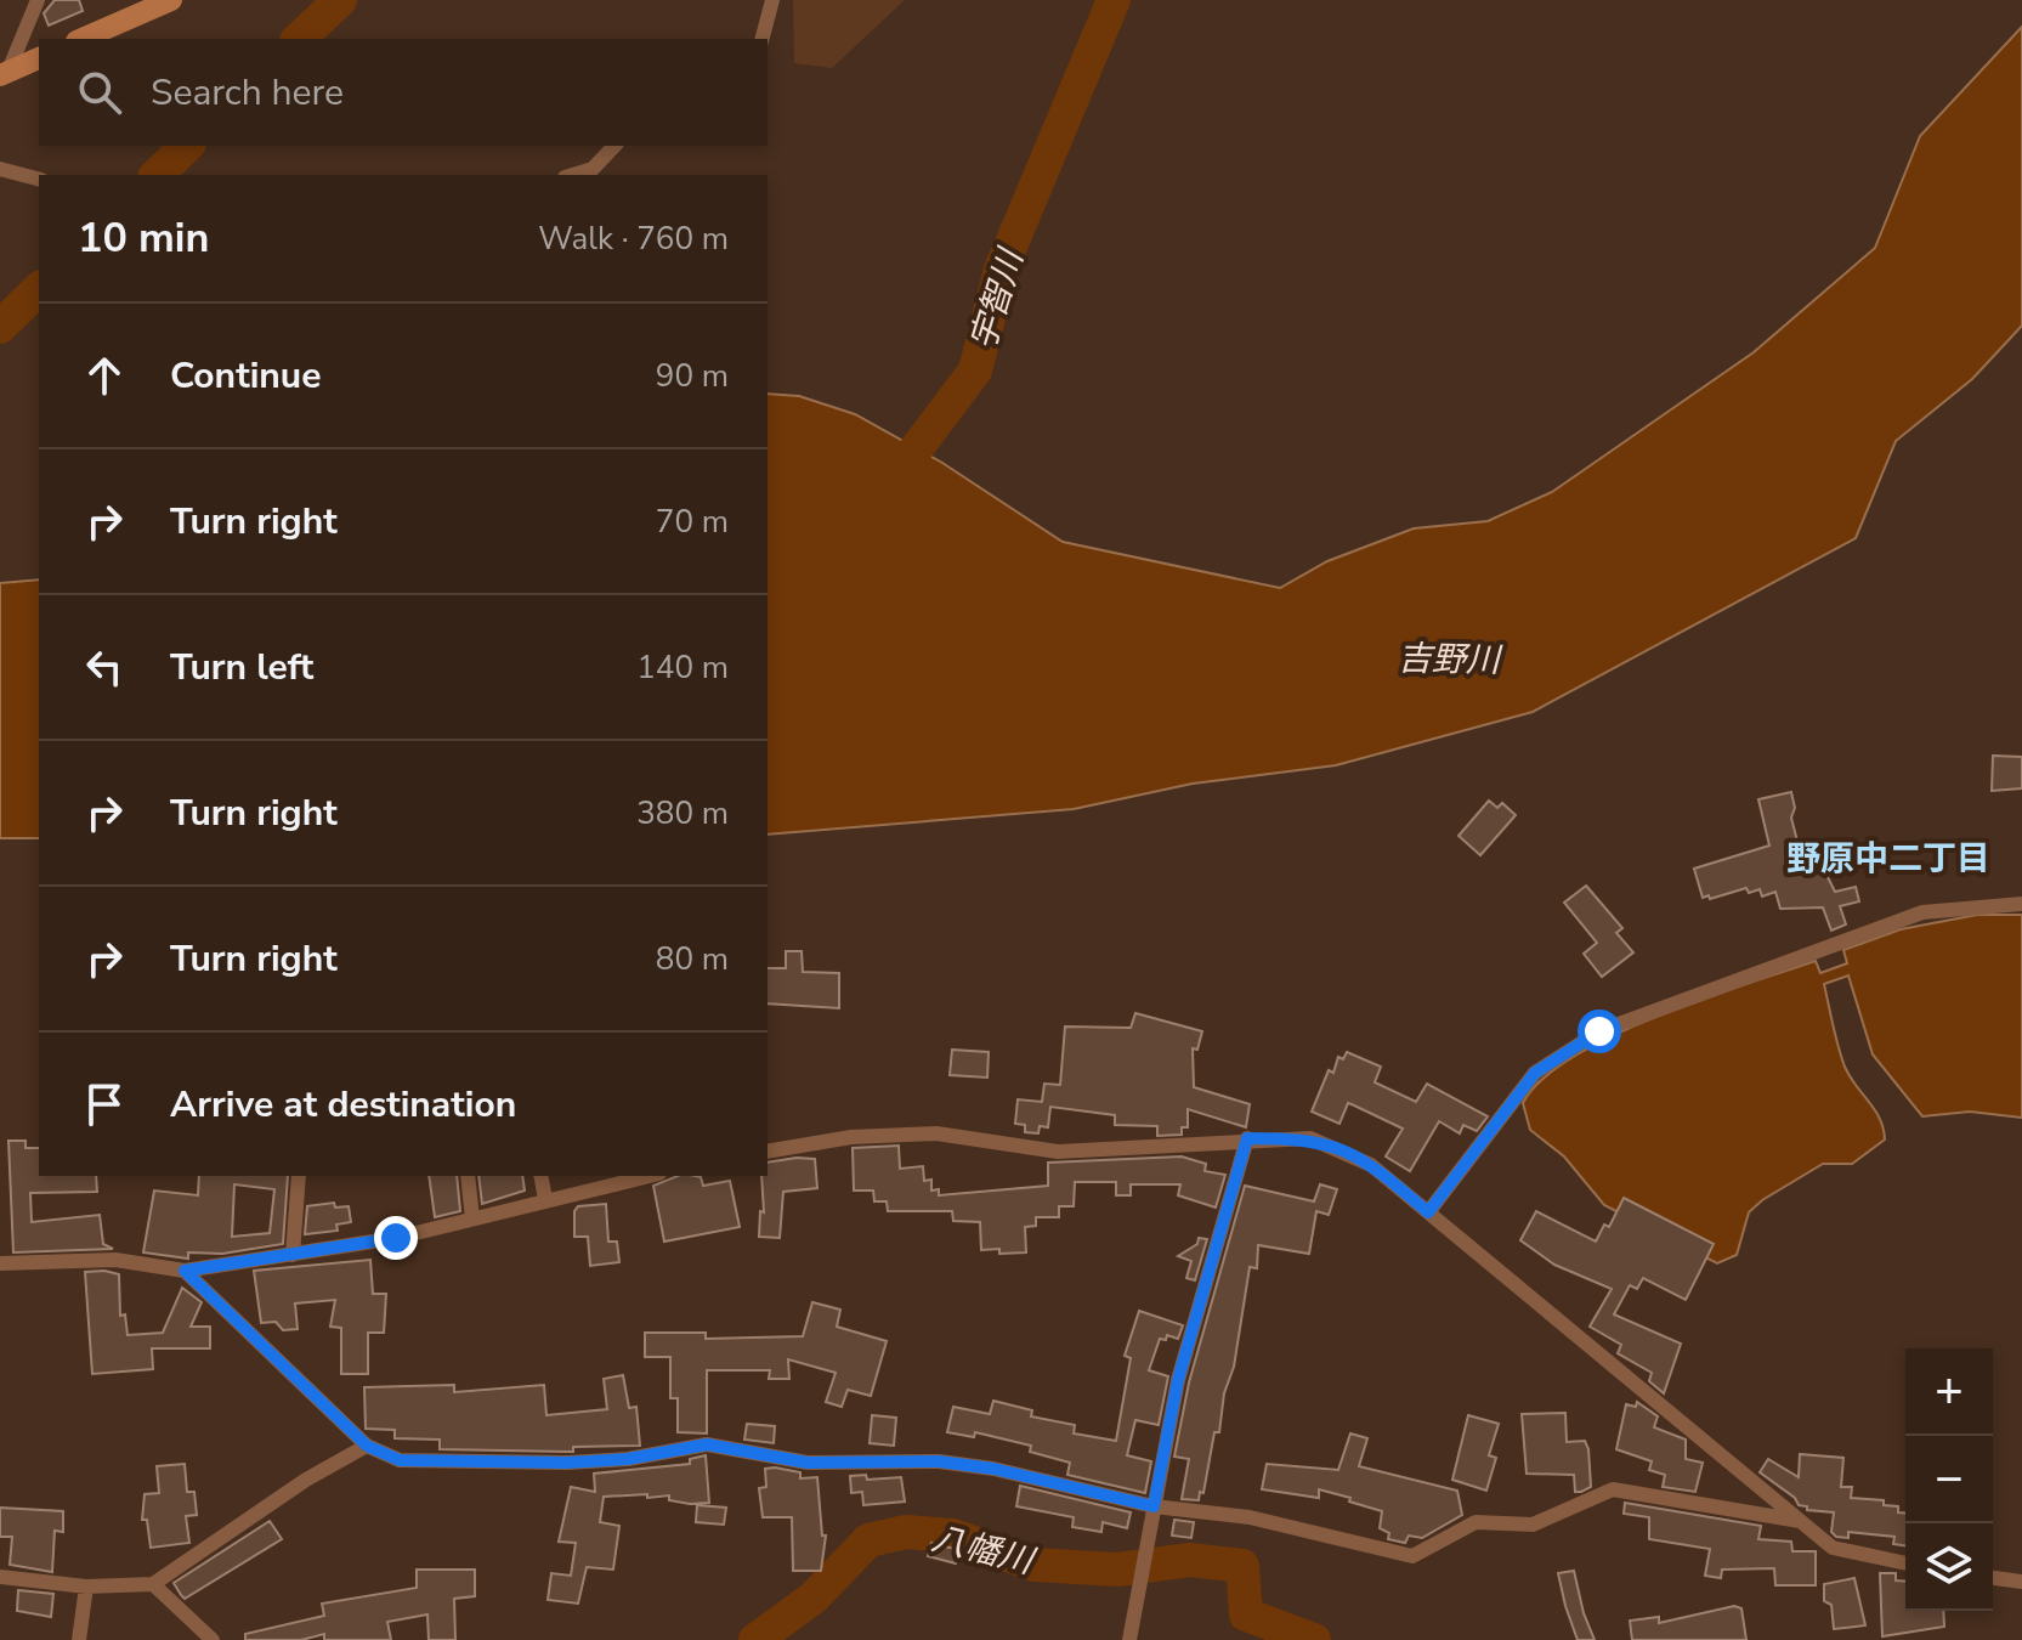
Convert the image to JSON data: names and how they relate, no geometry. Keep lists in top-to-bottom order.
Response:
{
  "districts": ["野原中二丁目"],
  "water": ["宇智川", "吉野川", "八幡川"],
  "page": {
    "search": "Search here",
    "heading": ["10 min", "Walk · 760 m"],
    "list": [
      ["Continue", "90 m"],
      ["Turn right", "70 m"],
      ["Turn left", "140 m"],
      ["Turn right", "380 m"],
      ["Turn right", "80 m"],
      "Arrive at destination"
    ],
    "map_buttons": ["+", "−"]
  }
}
